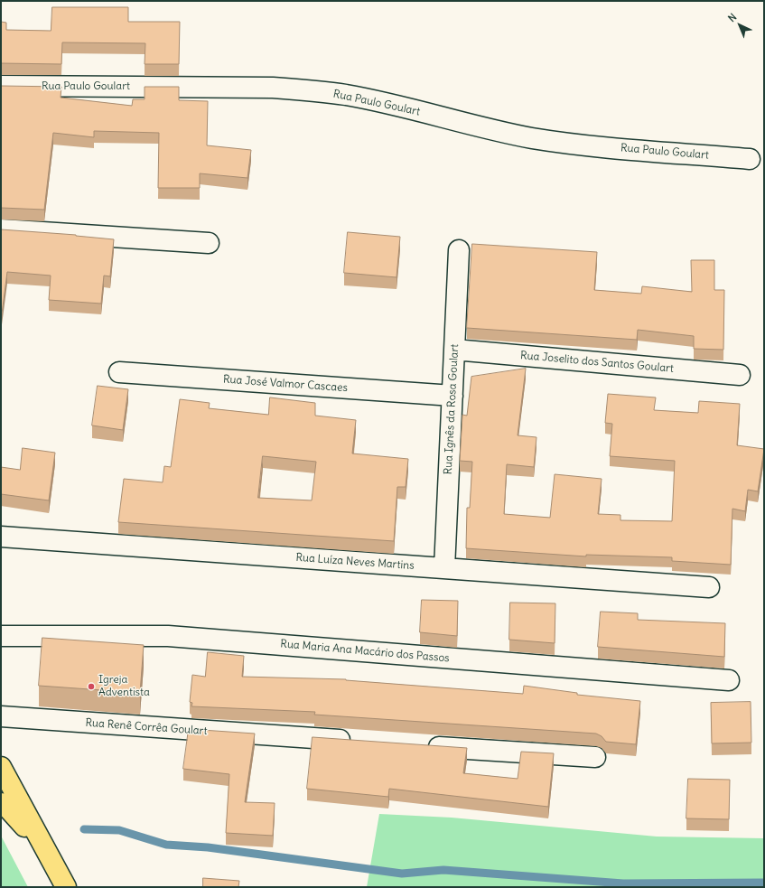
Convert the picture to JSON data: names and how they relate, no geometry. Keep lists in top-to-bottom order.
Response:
{
  "streets": {
    "street": [
      "Rua Paulo Goulart",
      "Rua Joselito dos Santos Goulart",
      "Rua José Valmor Cascaes",
      "Rua Ignês da Rosa Goulart",
      "Rua Luíza Neves Martins",
      "Rua Maria Ana Macário dos Passos",
      "Rua Renê Corrêa Goulart"
    ]
  },
  "crossings": [
    ["Rua Joselito dos Santos Goulart", "Rua Ignês da Rosa Goulart"],
    ["Rua José Valmor Cascaes", "Rua Ignês da Rosa Goulart"],
    ["Rua Ignês da Rosa Goulart", "Rua Luíza Neves Martins"]
  ],
  "places": ["Igreja Adventista"],
  "north": "top left"
}
